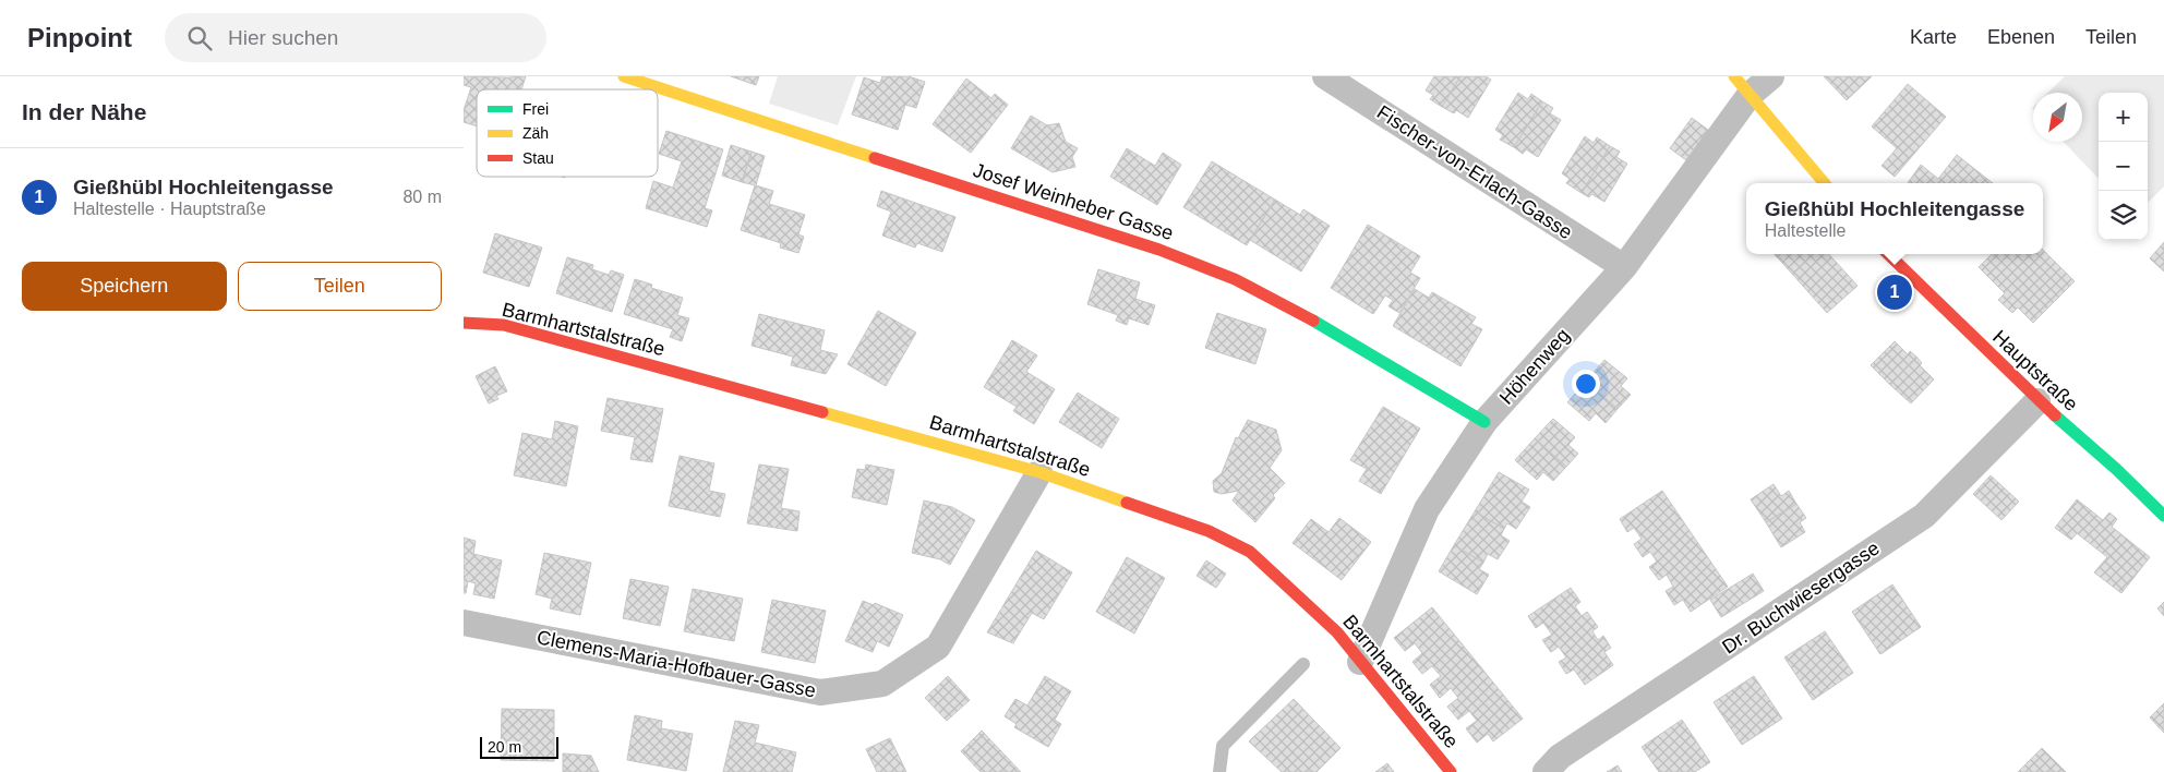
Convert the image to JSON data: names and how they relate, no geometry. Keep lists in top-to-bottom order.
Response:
{
  "streets": {
    "street": [
      "Fischer-von-Erlach-Gasse",
      "Josef Weinheber Gasse",
      "Barmhartstalstraße",
      "Höhenweg",
      "Hauptstraße",
      "Dr. Buchwiesergasse",
      "Clemens-Maria-Hofbauer-Gasse"
    ]
  },
  "crossings": [
    ["Fischer-von-Erlach-Gasse", "Höhenweg"],
    ["Josef Weinheber Gasse", "Höhenweg"],
    ["Barmhartstalstraße", "Höhenweg"],
    ["Barmhartstalstraße", "Clemens-Maria-Hofbauer-Gasse"],
    ["Hauptstraße", "Dr. Buchwiesergasse"]
  ],
  "legend": ["Frei", "Zäh", "Stau"],
  "scale_bar": "20 m",
  "north": "bottom left",
  "page": {
    "header": "Pinpoint",
    "search": "Hier suchen",
    "nav": ["Karte", "Ebenen", "Teilen"],
    "heading": "In der Nähe",
    "map_buttons": ["+", "−"],
    "list": [
      {
        "mark": "1",
        "name": "Gießhübl Hochleitengasse",
        "note": "Haltestelle · Hauptstraße",
        "value": "80 m"
      }
    ],
    "popup": ["Gießhübl Hochleitengasse", "Haltestelle"],
    "buttons": ["Speichern", "Teilen"],
    "pins": "1",
    "scale": "20 m"
  }
}
